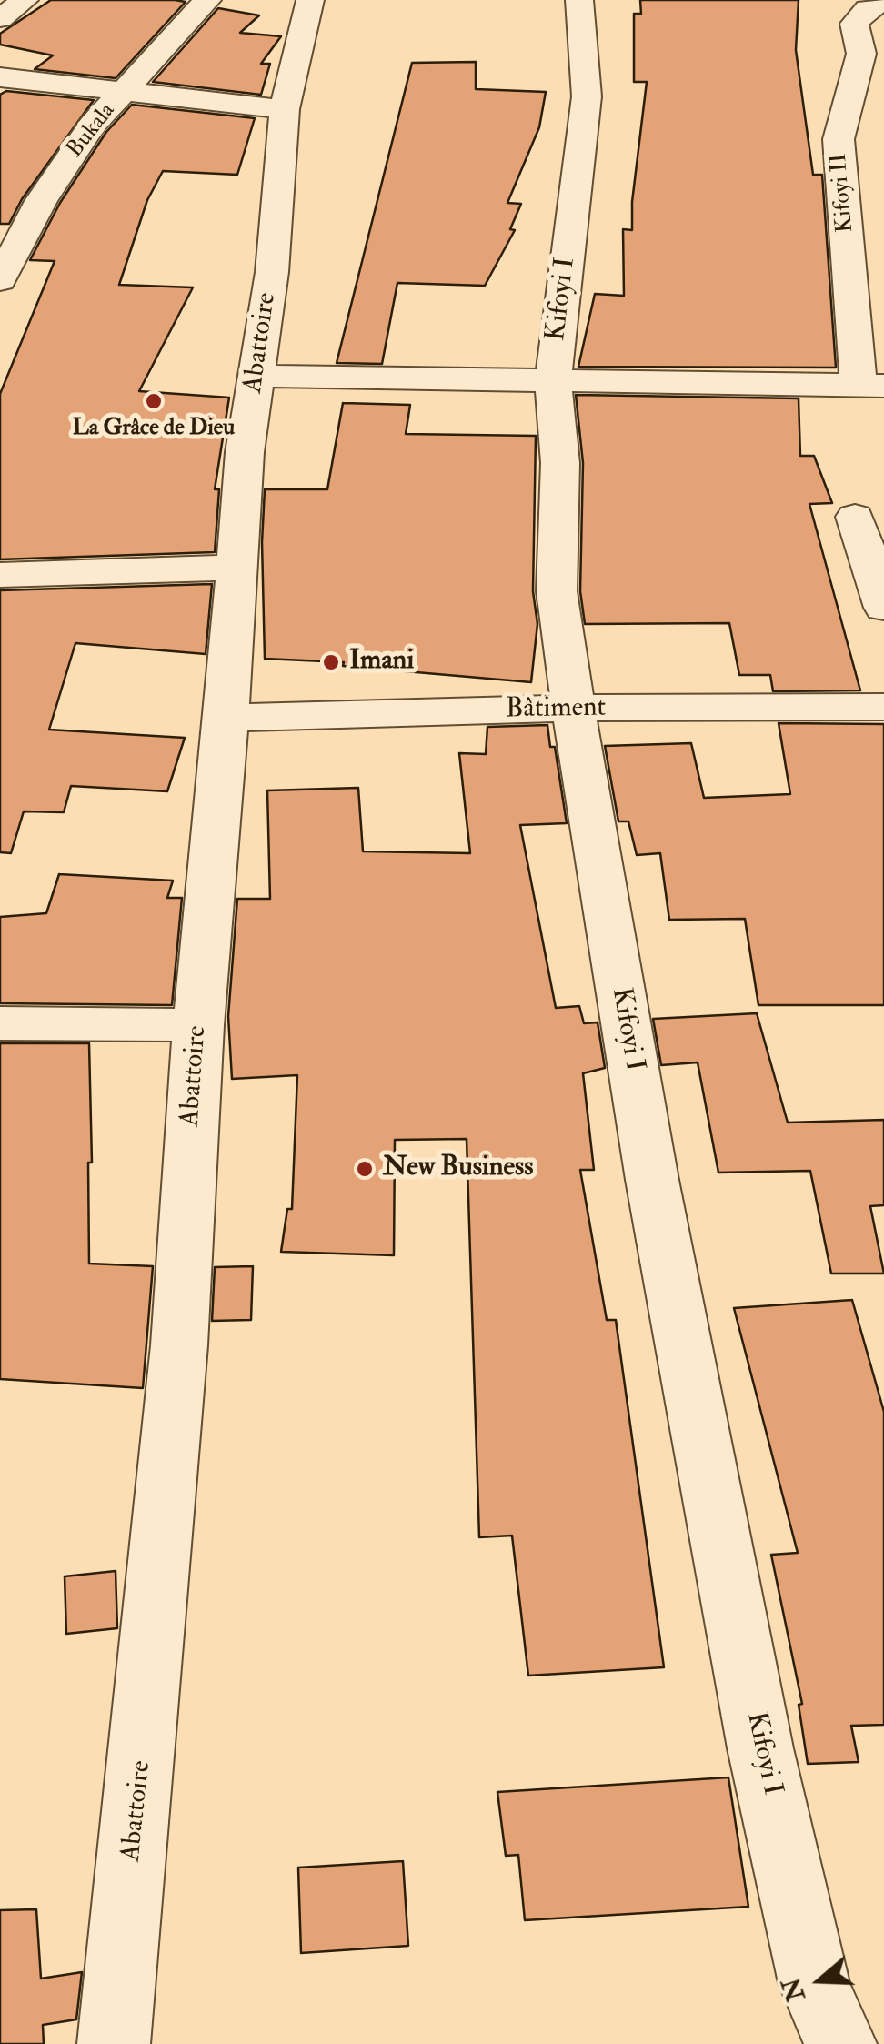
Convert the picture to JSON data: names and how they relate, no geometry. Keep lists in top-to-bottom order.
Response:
{
  "streets": {
    "street": [
      "Bukala",
      "Kifoyi II",
      "Kifoyi I",
      "Abattoire",
      "Bâtiment"
    ]
  },
  "crossings": [
    ["Kifoyi I", "Bâtiment"],
    ["Abattoire", "Bâtiment"]
  ],
  "places": ["La Grâce de Dieu", "Imani", "New Business"],
  "north": "left"
}
